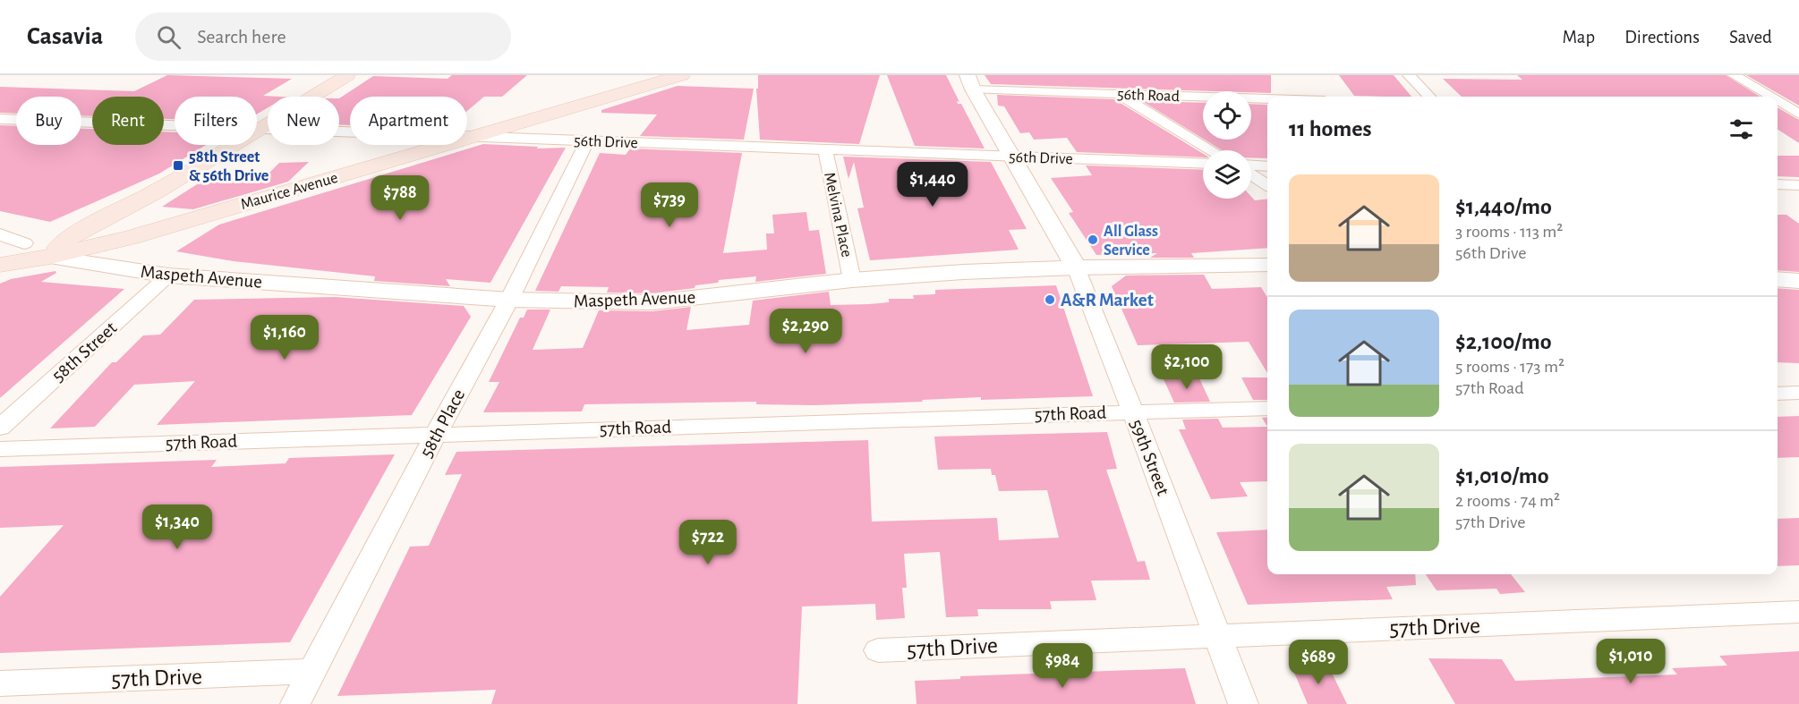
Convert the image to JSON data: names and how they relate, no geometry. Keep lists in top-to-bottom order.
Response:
{
  "streets": {
    "main road": ["Maurice Avenue", "Maspeth Avenue"],
    "street": [
      "56th Road",
      "56th Drive",
      "Melvina Place",
      "58th Street",
      "57th Road",
      "58th Place",
      "59th Street",
      "57th Drive"
    ]
  },
  "crossings": [
    ["56th Road", "59th Street"],
    ["56th Drive", "Maurice Avenue"],
    ["56th Drive", "Melvina Place"],
    ["56th Drive", "58th Place"],
    ["56th Drive", "59th Street"],
    ["Maurice Avenue", "Maspeth Avenue"],
    ["Melvina Place", "Maspeth Avenue"],
    ["Maspeth Avenue", "58th Street"],
    ["Maspeth Avenue", "58th Place"],
    ["Maspeth Avenue", "59th Street"],
    ["57th Road", "58th Place"],
    ["57th Road", "59th Street"],
    ["58th Place", "57th Drive"],
    ["59th Street", "57th Drive"]
  ],
  "places": {
    "transit": ["58th Street & 56th Drive"],
    "other": ["All Glass Service", "A&R Market"]
  },
  "page": {
    "header": "Casavia",
    "search": "Search here",
    "nav": ["Map", "Directions", "Saved"],
    "chip": [
      "Buy",
      "Rent",
      "Filters",
      "New",
      "Apartment"
    ],
    "heading": "11 homes",
    "list": [
      {
        "name": "$1,440/mo",
        "note": "3 rooms · 113 m² · 56th Drive"
      },
      {
        "name": "$2,100/mo",
        "note": "5 rooms · 173 m² · 57th Road"
      },
      {
        "name": "$1,010/mo",
        "note": "2 rooms · 74 m² · 57th Drive"
      }
    ],
    "price": [
      "$1,440",
      "$788",
      "$739",
      "$2,290",
      "$1,160",
      "$2,100",
      "$1,340",
      "$722",
      "$1,010",
      "$689",
      "$984"
    ]
  }
}
